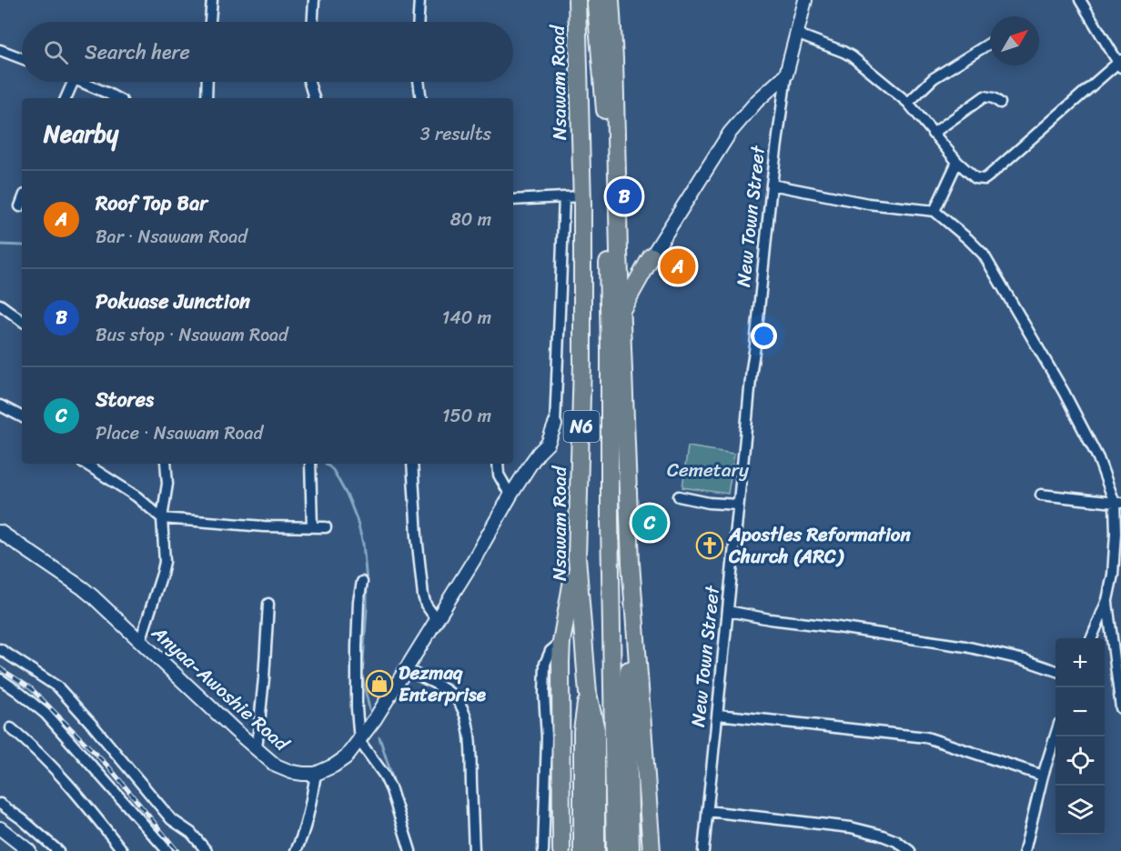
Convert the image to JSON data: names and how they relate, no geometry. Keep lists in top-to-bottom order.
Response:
{
  "streets": {
    "highway": ["Nsawam Road", "N6"],
    "street": ["New Town Street", "Anyaa-Awoshie Road"]
  },
  "parks": ["Cemetary"],
  "places": {
    "church": ["Apostles Reformation Church (ARC)"],
    "shop": ["Dezmaq Enterprise"]
  },
  "north": "top right",
  "page": {
    "search": "Search here",
    "heading": ["Nearby", "3 results"],
    "list": [
      {
        "mark": "A",
        "name": "Roof Top Bar",
        "note": "Bar · Nsawam Road",
        "value": "80 m"
      },
      {
        "mark": "B",
        "name": "Pokuase Junction",
        "note": "Bus stop · Nsawam Road",
        "value": "140 m"
      },
      {
        "mark": "C",
        "name": "Stores",
        "note": "Place · Nsawam Road",
        "value": "150 m"
      }
    ],
    "pins": ["B", "A", "C"],
    "map_buttons": ["+", "−"]
  }
}
